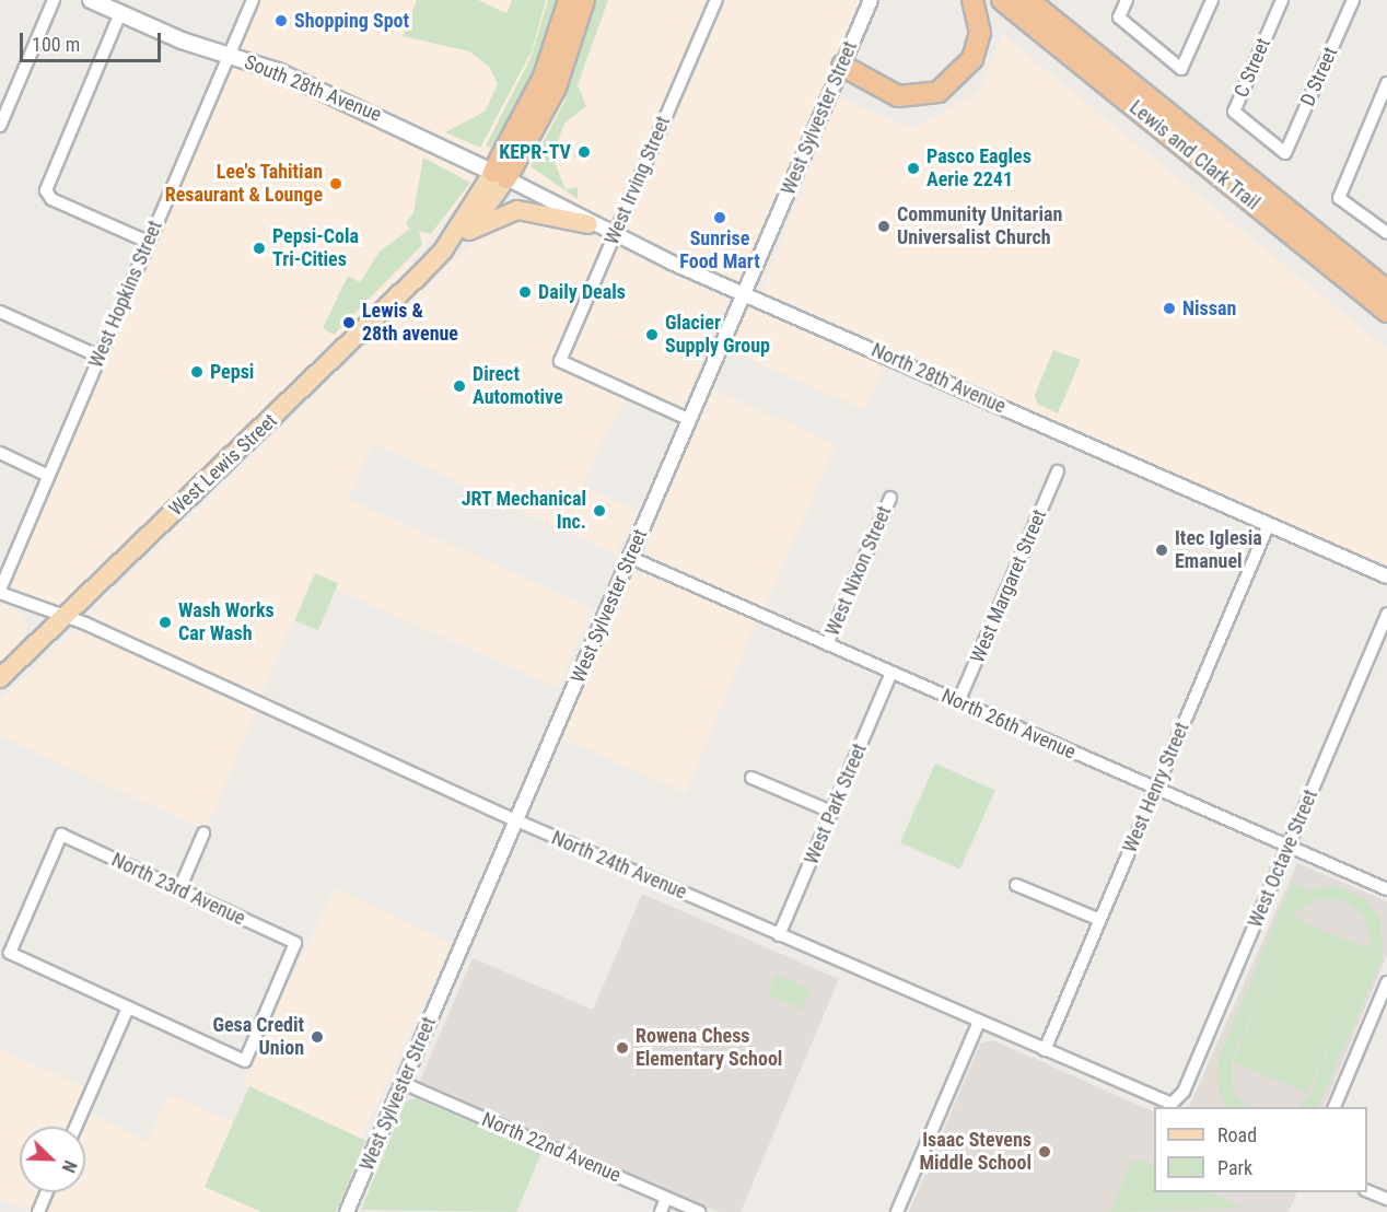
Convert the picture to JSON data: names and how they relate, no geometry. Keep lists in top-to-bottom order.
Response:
{
  "streets": {
    "highway": ["Lewis and Clark Trail"],
    "main road": ["South 28th Avenue", "West Lewis Street"],
    "street": [
      "C Street",
      "D Street",
      "West Sylvester Street",
      "West Irving Street",
      "West Hopkins Street",
      "North 28th Avenue",
      "West Nixon Street",
      "West Margaret Street",
      "North 26th Avenue",
      "West Henry Street",
      "West Park Street",
      "West Octave Street",
      "North 24th Avenue",
      "North 23rd Avenue",
      "North 22nd Avenue"
    ]
  },
  "crossings": [
    ["C Street", "D Street"],
    ["South 28th Avenue", "West Hopkins Street"],
    ["South 28th Avenue", "North 28th Avenue"],
    ["South 28th Avenue", "West Lewis Street"],
    ["West Sylvester Street", "West Irving Street"],
    ["West Sylvester Street", "North 28th Avenue"],
    ["West Sylvester Street", "North 26th Avenue"],
    ["West Sylvester Street", "North 24th Avenue"],
    ["West Sylvester Street", "North 22nd Avenue"],
    ["West Irving Street", "North 28th Avenue"],
    ["West Hopkins Street", "North 24th Avenue"],
    ["North 28th Avenue", "West Lewis Street"],
    ["North 28th Avenue", "West Henry Street"],
    ["West Lewis Street", "North 24th Avenue"],
    ["West Nixon Street", "North 26th Avenue"],
    ["West Margaret Street", "North 26th Avenue"],
    ["North 26th Avenue", "West Henry Street"],
    ["North 26th Avenue", "West Park Street"],
    ["North 26th Avenue", "West Octave Street"],
    ["West Henry Street", "North 24th Avenue"],
    ["West Park Street", "North 24th Avenue"],
    ["West Octave Street", "North 24th Avenue"]
  ],
  "places": [
    "Shopping Spot",
    "KEPR-TV",
    "Pasco Eagles Aerie 2241",
    "Lee's Tahitian Resaurant & Lounge",
    "Sunrise Food Mart",
    "Community Unitarian Universalist Church",
    "Pepsi-Cola Tri-Cities",
    "Daily Deals",
    "Nissan",
    "Lewis & 28th avenue",
    "Glacier Supply Group",
    "Pepsi",
    "Direct Automotive",
    "JRT Mechanical Inc.",
    "Itec Iglesia Emanuel",
    "Wash Works Car Wash",
    "Gesa Credit Union",
    "Rowena Chess Elementary School",
    "Isaac Stevens Middle School"
  ],
  "legend": ["Road", "Park"],
  "scale_bar": "100 m",
  "north": "bottom right"
}
